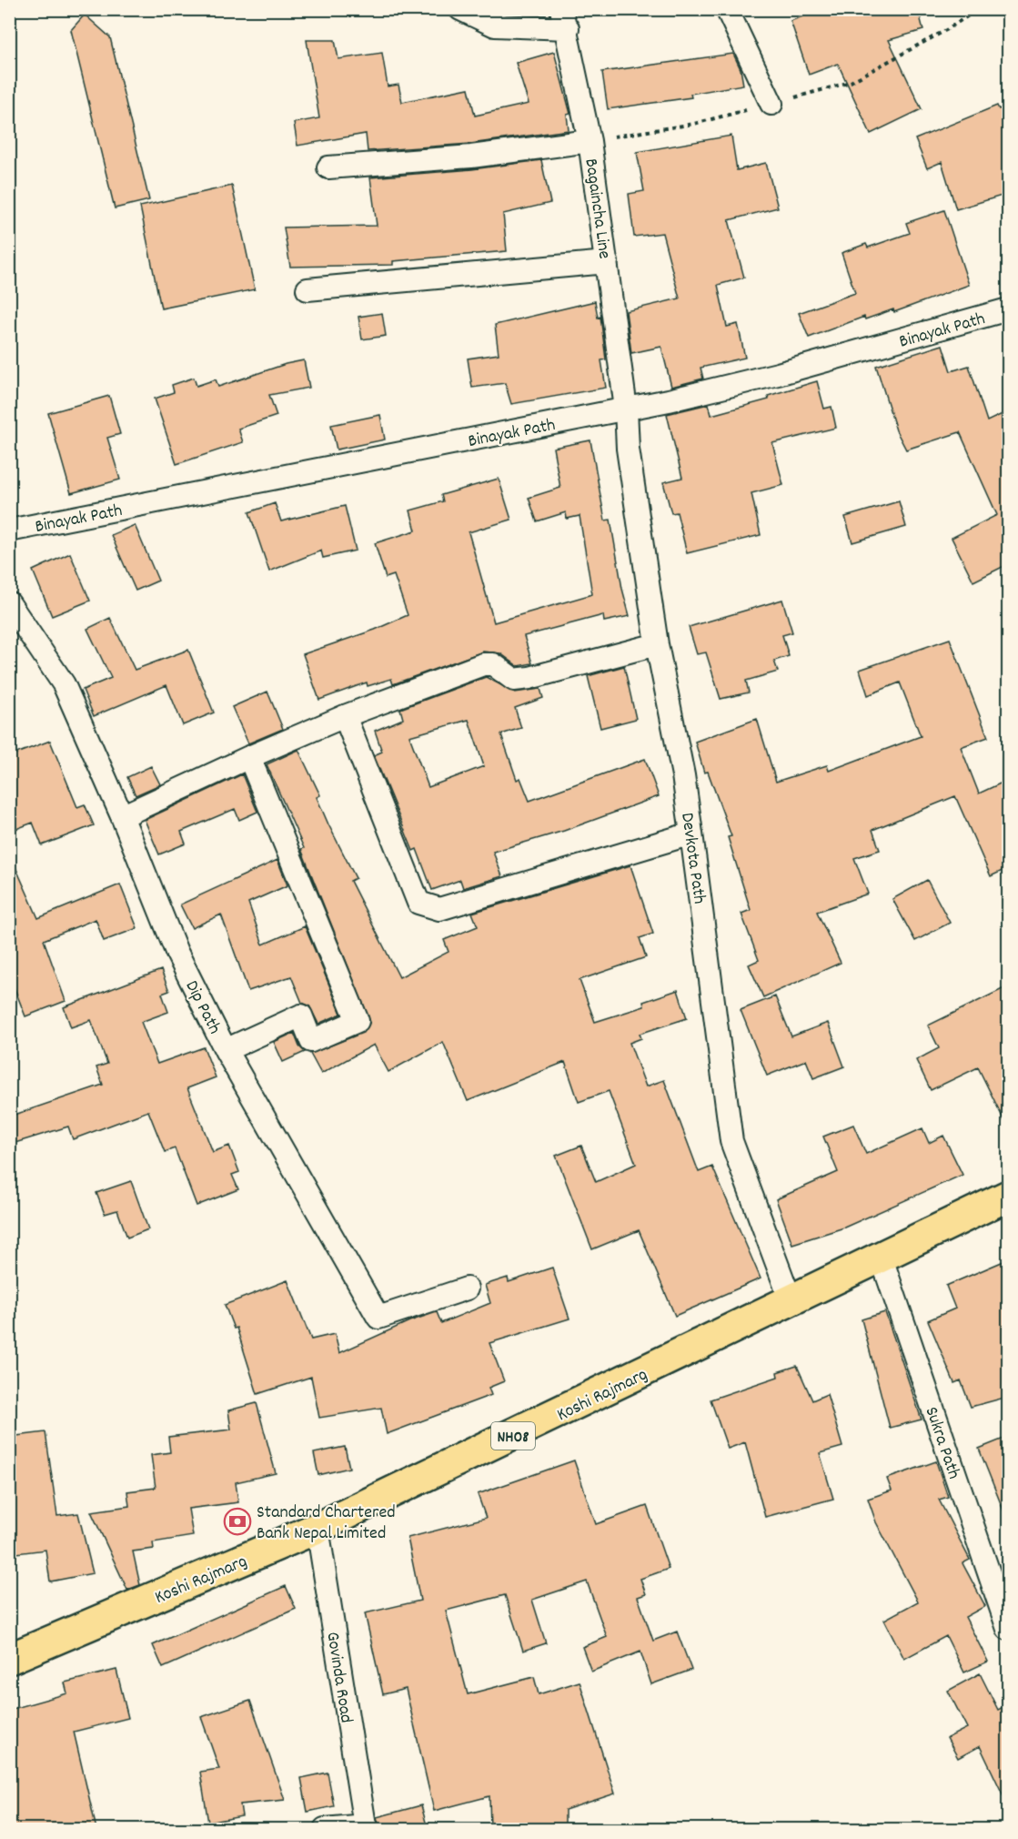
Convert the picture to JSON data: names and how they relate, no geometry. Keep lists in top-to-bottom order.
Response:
{
  "streets": {
    "main road": ["Koshi Rajmarg", "NH08"],
    "street": [
      "Bagaincha Line",
      "Binayak Path",
      "Devkota Path",
      "Dip Path",
      "Sukra Path",
      "Govinda Road"
    ]
  },
  "crossings": [
    ["Bagaincha Line", "Binayak Path"],
    ["Bagaincha Line", "Devkota Path"],
    ["Binayak Path", "Devkota Path"],
    ["Devkota Path", "Koshi Rajmarg"],
    ["Koshi Rajmarg", "Sukra Path"],
    ["Koshi Rajmarg", "Govinda Road"]
  ],
  "places": {
    "bank": ["Standard Chartered Bank Nepal Limited"]
  }
}
